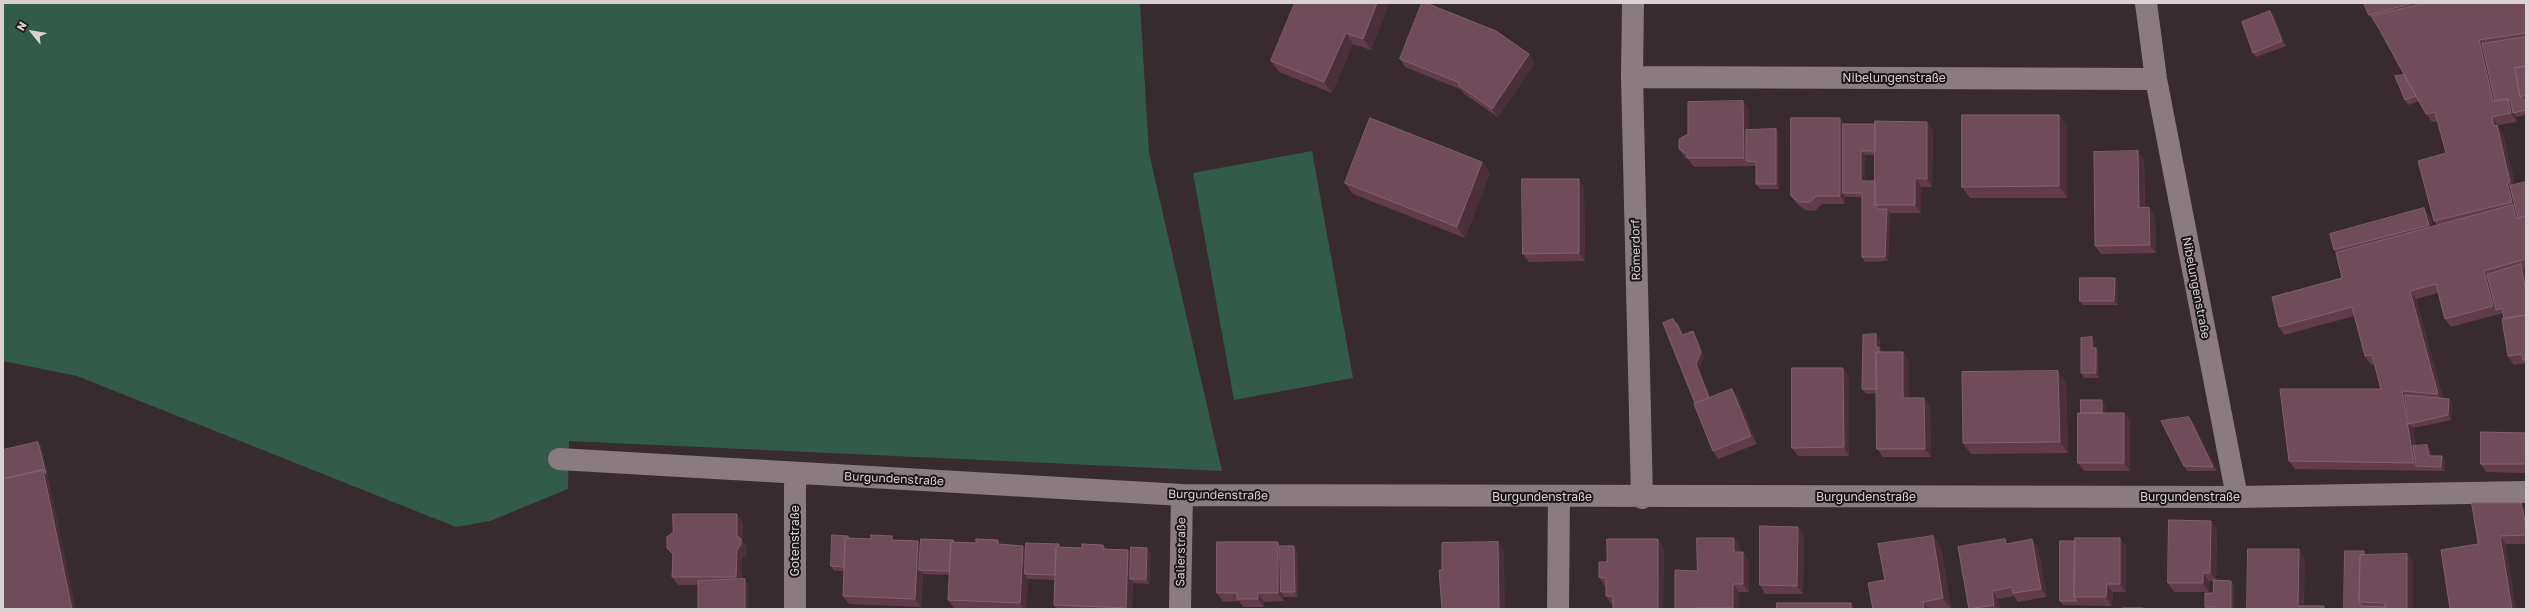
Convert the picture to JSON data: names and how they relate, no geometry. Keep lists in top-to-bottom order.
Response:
{
  "streets": {
    "street": [
      "Nibelungenstraße",
      "Römerdorf",
      "Burgundenstraße",
      "Gotenstraße",
      "Salierstraße"
    ]
  },
  "crossings": [
    ["Nibelungenstraße", "Römerdorf"],
    ["Nibelungenstraße", "Burgundenstraße"],
    ["Römerdorf", "Burgundenstraße"],
    ["Burgundenstraße", "Gotenstraße"],
    ["Burgundenstraße", "Salierstraße"]
  ],
  "north": "top left"
}
